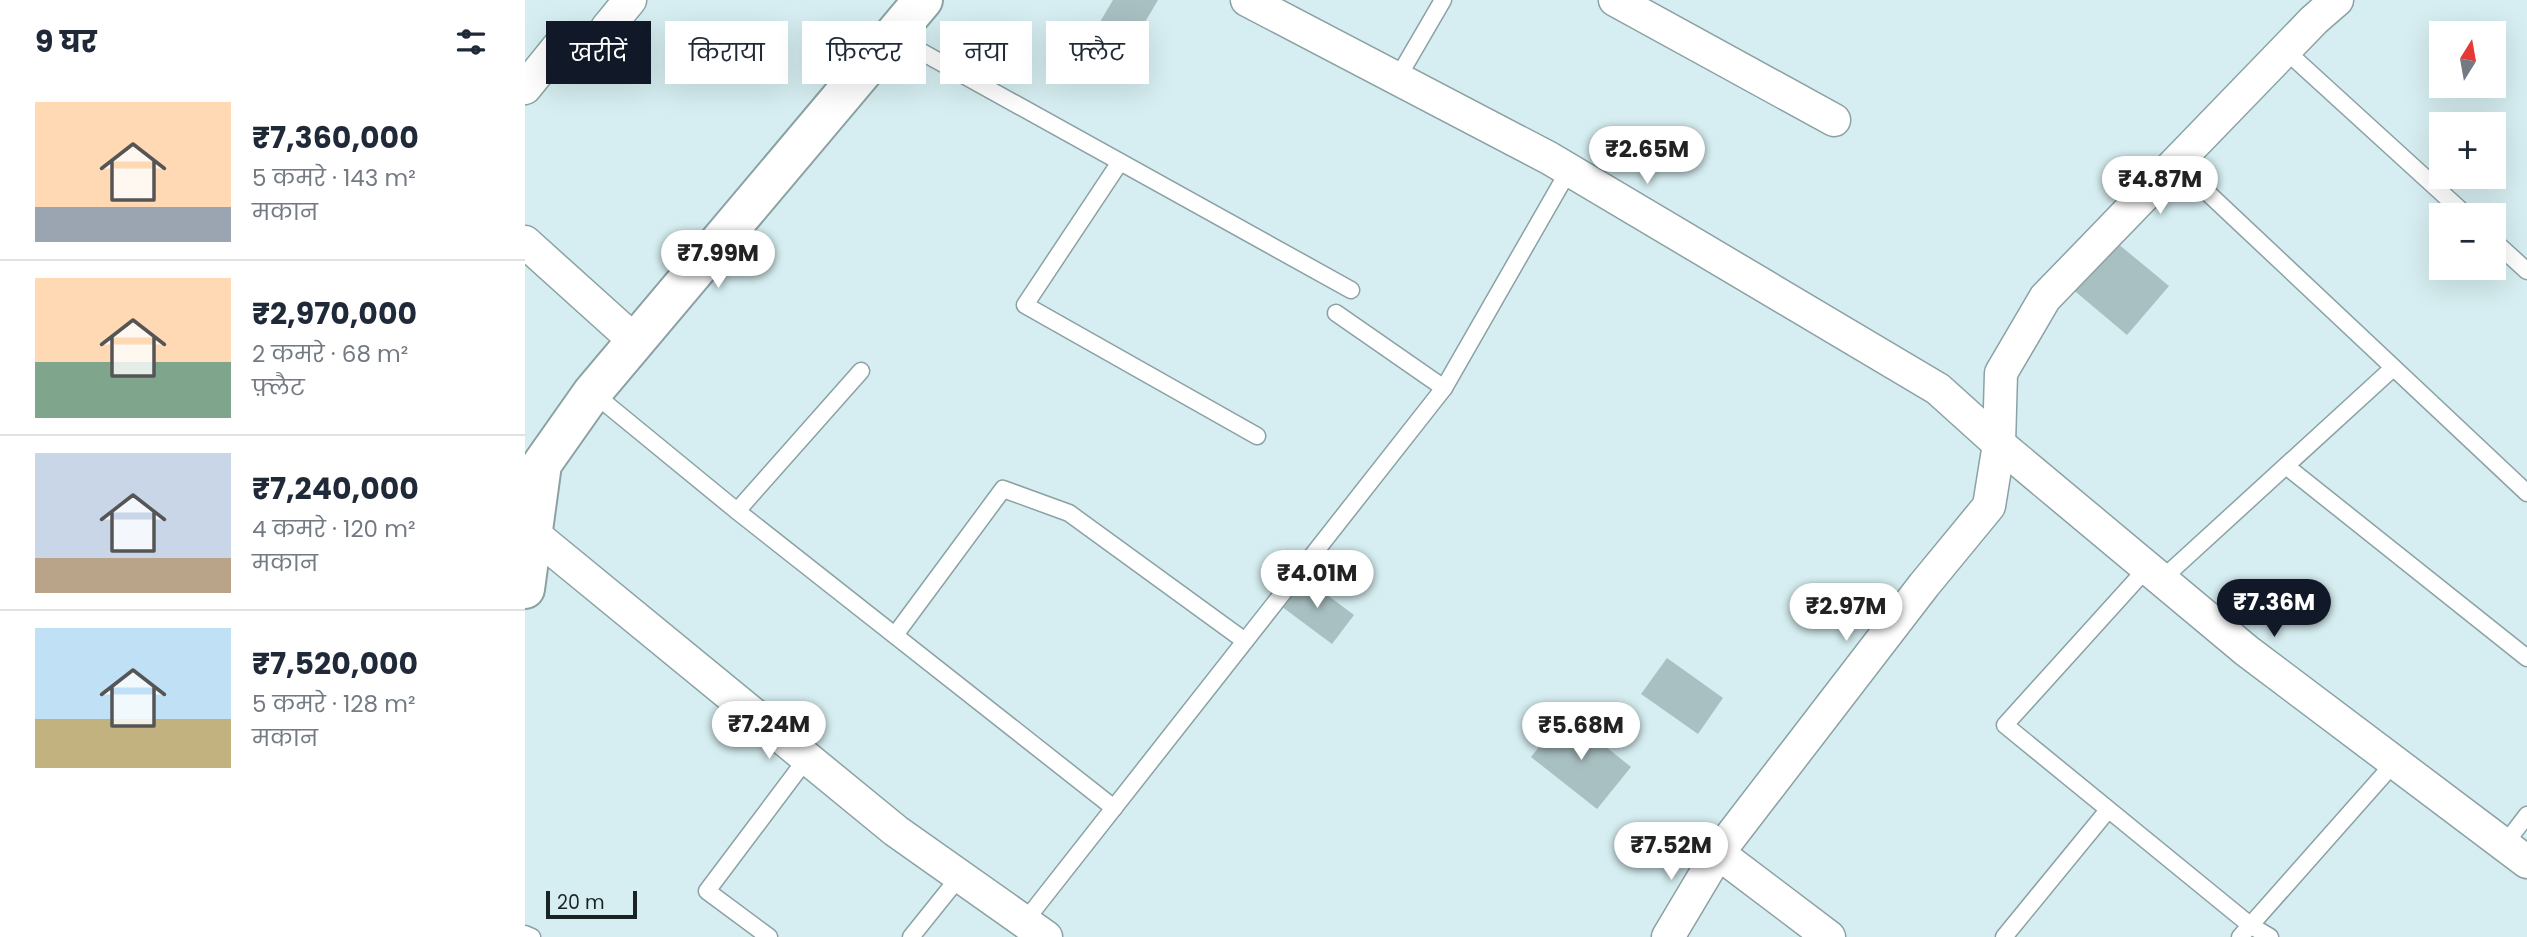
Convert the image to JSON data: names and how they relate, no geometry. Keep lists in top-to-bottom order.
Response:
{
  "scale_bar": "20 m",
  "north": "top",
  "page": {
    "heading": "9 घर",
    "map_buttons": ["+", "−"],
    "chip": [
      "खरीदें",
      "किराया",
      "फ़िल्टर",
      "नया",
      "फ़्लैट"
    ],
    "list": [
      {
        "name": "₹7,360,000",
        "note": "5 कमरे · 143 m² · मकान"
      },
      {
        "name": "₹2,970,000",
        "note": "2 कमरे · 68 m² · फ़्लैट"
      },
      {
        "name": "₹7,240,000",
        "note": "4 कमरे · 120 m² · मकान"
      },
      {
        "name": "₹7,520,000",
        "note": "5 कमरे · 128 m² · मकान"
      }
    ],
    "price": [
      "₹2.65M",
      "₹4.87M",
      "₹7.99M",
      "₹4.01M",
      "₹7.36M",
      "₹2.97M",
      "₹7.24M",
      "₹5.68M",
      "₹7.52M"
    ],
    "scale": "20 m"
  }
}
